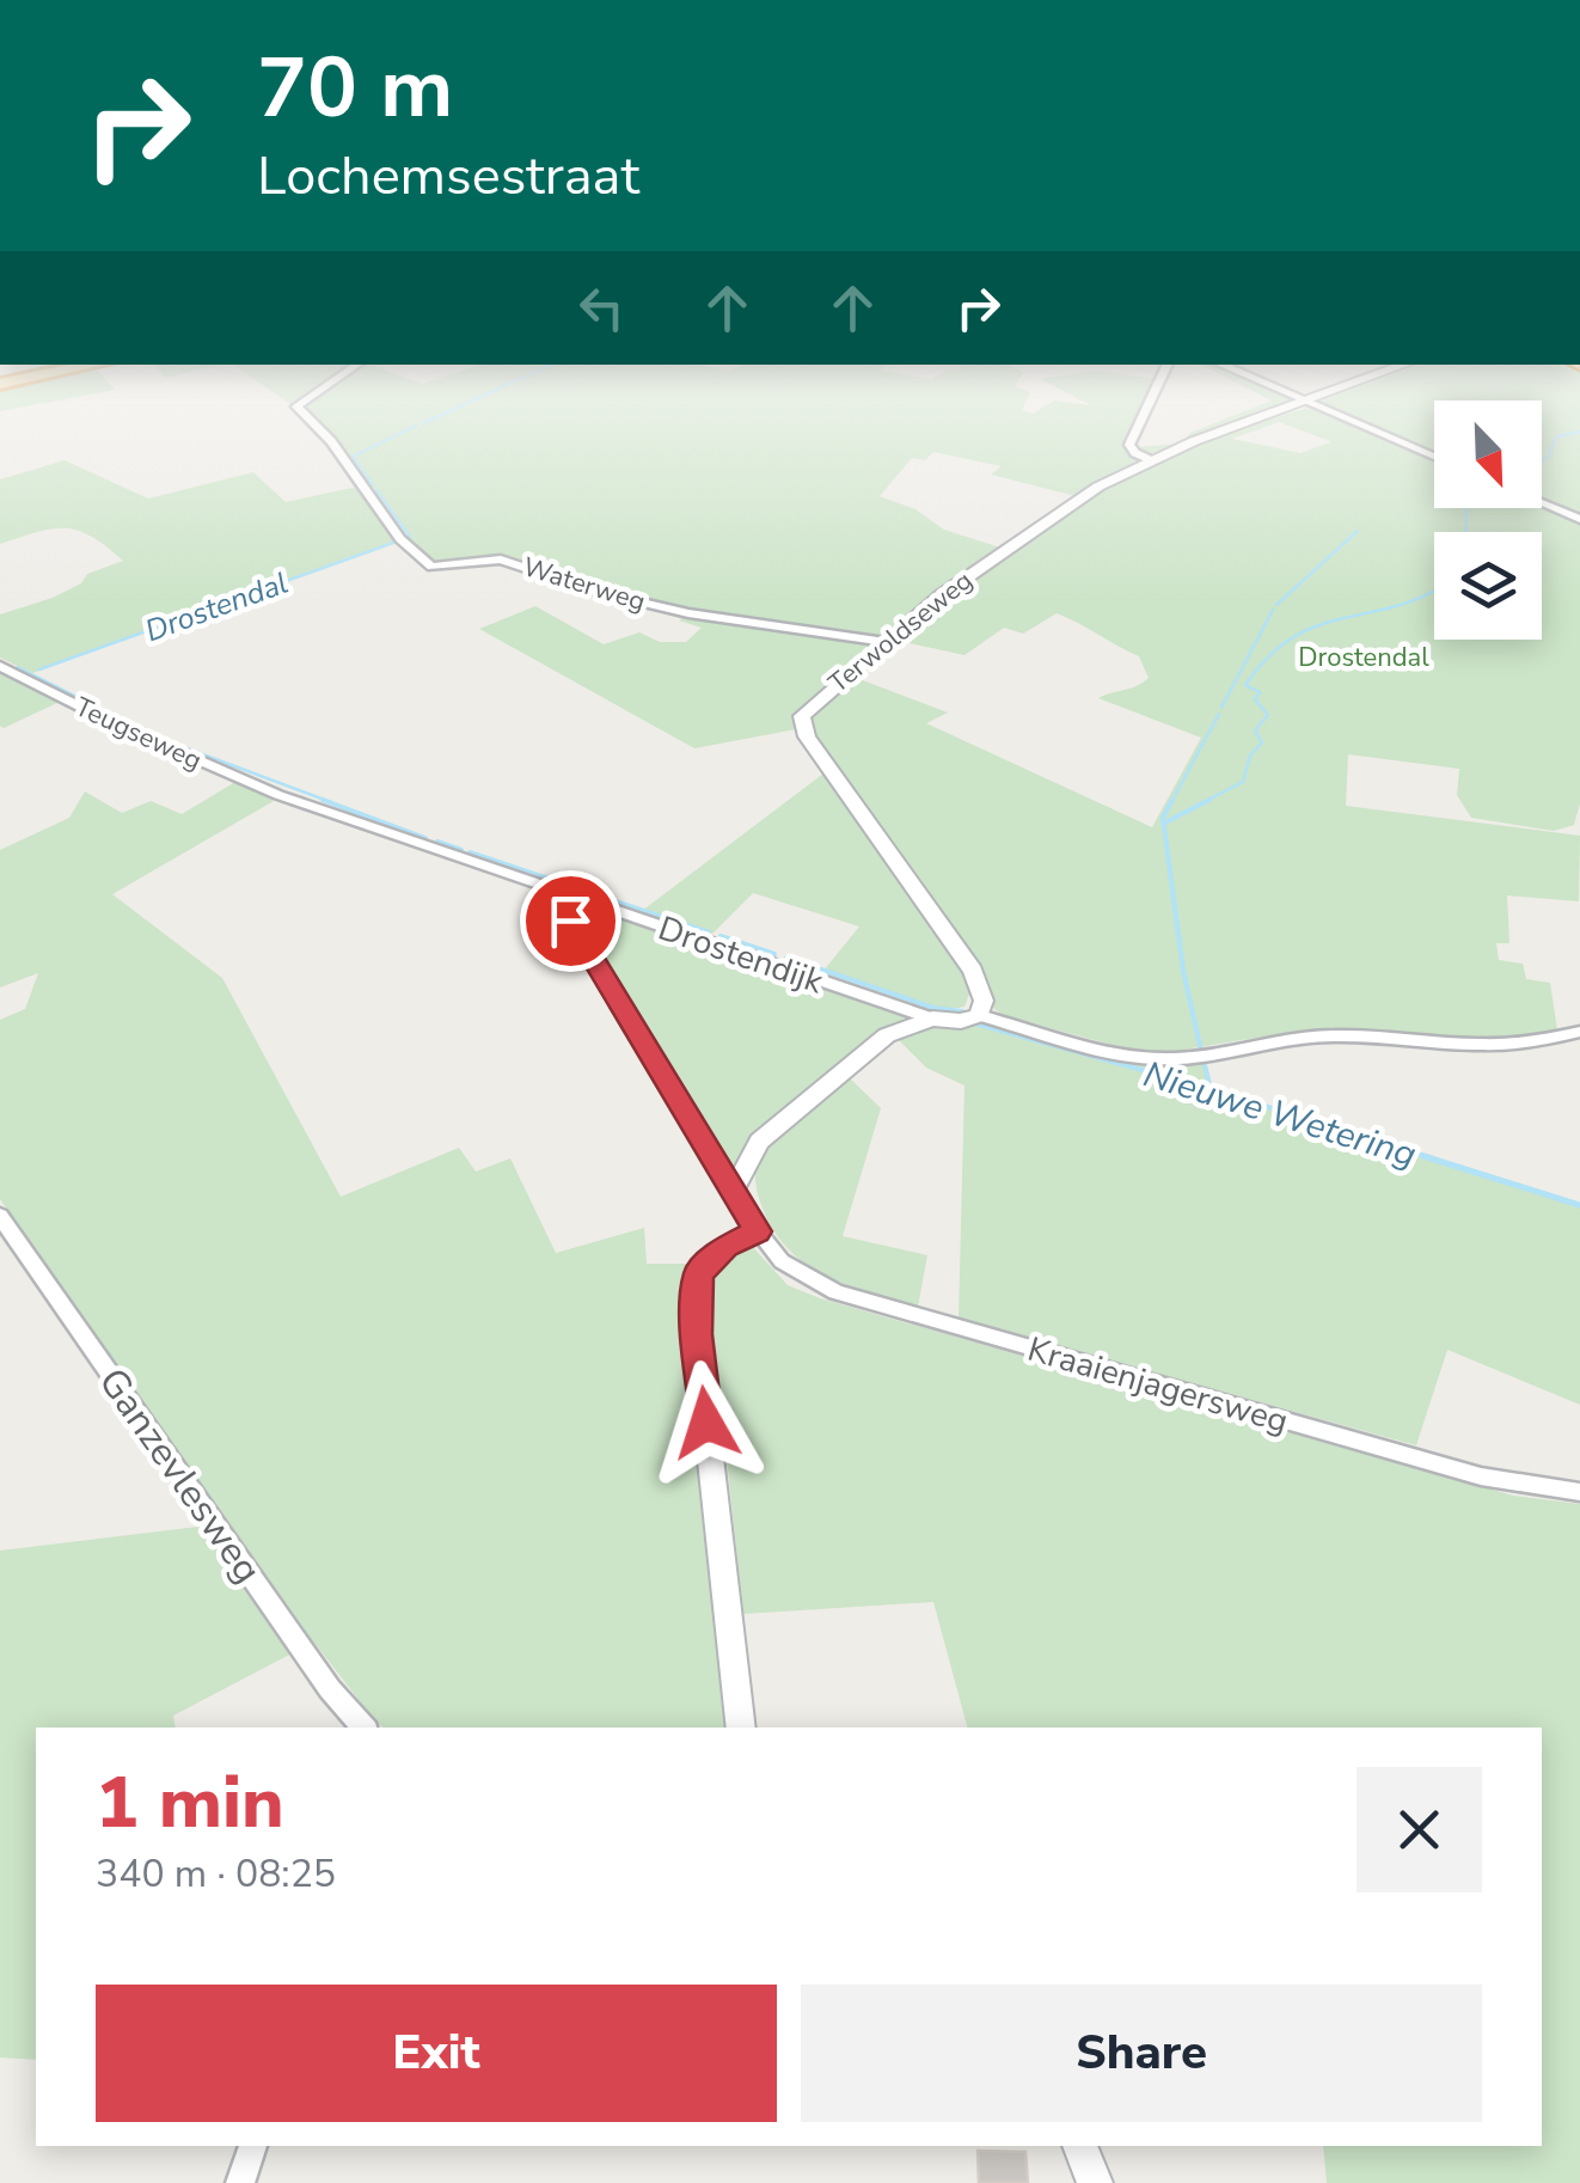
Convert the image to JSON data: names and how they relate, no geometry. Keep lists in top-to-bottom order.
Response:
{
  "streets": {
    "street": [
      "Waterweg",
      "Terwoldseweg",
      "Teugseweg",
      "Drostendijk",
      "Kraaienjagersweg",
      "Ganzevlesweg"
    ]
  },
  "crossings": [
    ["Waterweg", "Terwoldseweg"],
    ["Teugseweg", "Drostendijk"]
  ],
  "water": ["Drostendal", "Nieuwe Wetering"],
  "parks": ["Drostendal"],
  "north": "bottom right",
  "page": {
    "turn": ["70 m", "Lochemsestraat"],
    "heading": ["1 min", "340 m · 08:25"],
    "buttons": ["Exit", "Share"]
  }
}
